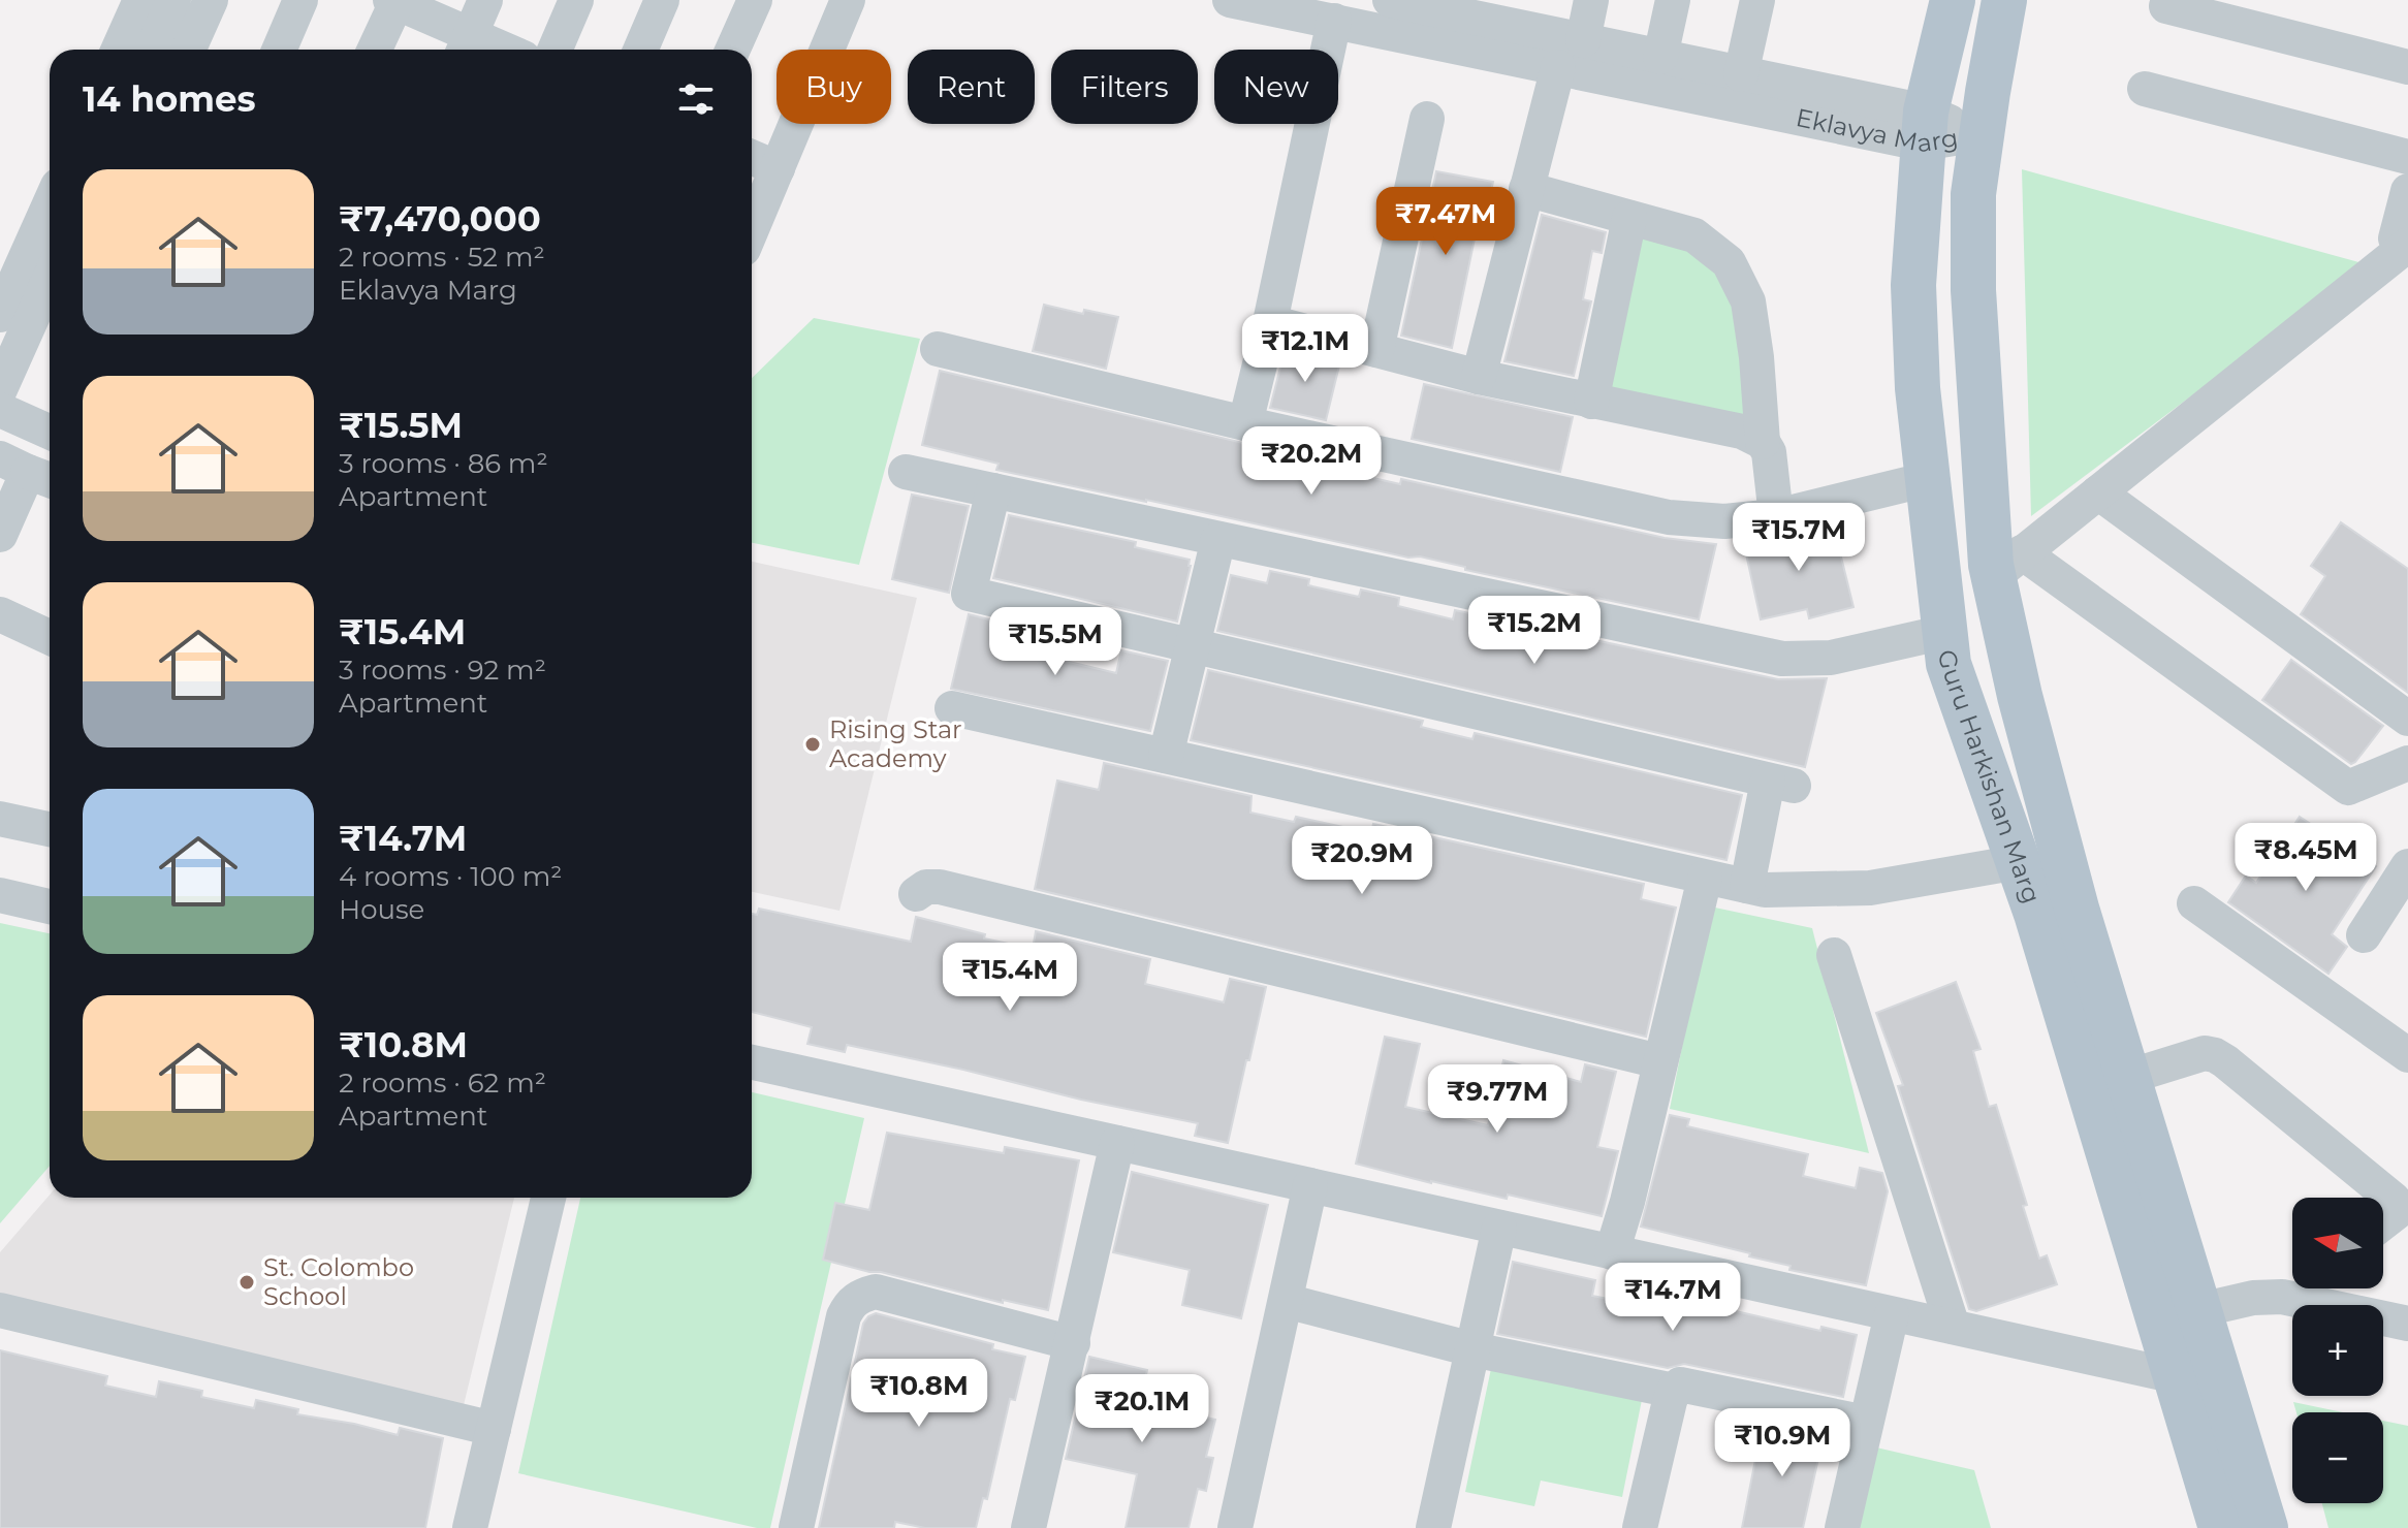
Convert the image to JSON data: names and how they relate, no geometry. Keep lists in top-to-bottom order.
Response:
{
  "streets": {
    "main road": ["Guru Harkishan Marg"],
    "street": ["Eklavya Marg"]
  },
  "crossings": [
    ["Eklavya Marg", "Guru Harkishan Marg"]
  ],
  "places": ["Rising Star Academy", "St. Colombo School"],
  "north": "left",
  "page": {
    "chip": [
      "Buy",
      "Rent",
      "Filters",
      "New"
    ],
    "heading": "14 homes",
    "list": [
      {
        "name": "₹7,470,000",
        "note": "2 rooms · 52 m² · Eklavya Marg"
      },
      {
        "name": "₹15.5M",
        "note": "3 rooms · 86 m² · Apartment"
      },
      {
        "name": "₹15.4M",
        "note": "3 rooms · 92 m² · Apartment"
      },
      {
        "name": "₹14.7M",
        "note": "4 rooms · 100 m² · House"
      },
      {
        "name": "₹10.8M",
        "note": "2 rooms · 62 m² · Apartment"
      }
    ],
    "price": [
      "₹7.47M",
      "₹12.1M",
      "₹20.2M",
      "₹15.7M",
      "₹15.2M",
      "₹15.5M",
      "₹8.45M",
      "₹20.9M",
      "₹15.4M",
      "₹9.77M",
      "₹14.7M",
      "₹10.8M",
      "₹20.1M",
      "₹10.9M"
    ],
    "map_buttons": ["+", "−"]
  }
}
